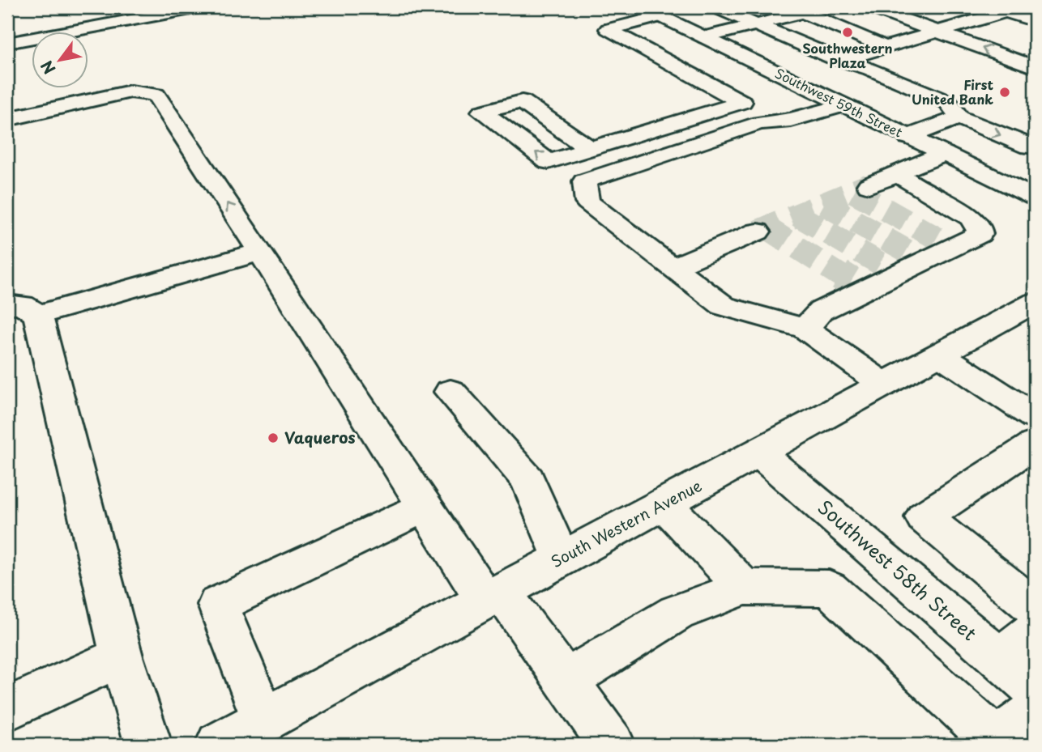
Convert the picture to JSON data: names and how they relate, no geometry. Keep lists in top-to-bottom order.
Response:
{
  "streets": {
    "main road": ["Southwest 59th Street", "South Western Avenue", "Southwest 58th Street"]
  },
  "crossings": [
    ["South Western Avenue", "Southwest 58th Street"]
  ],
  "places": ["Southwestern Plaza", "First United Bank", "Vaqueros"],
  "north": "bottom left"
}
